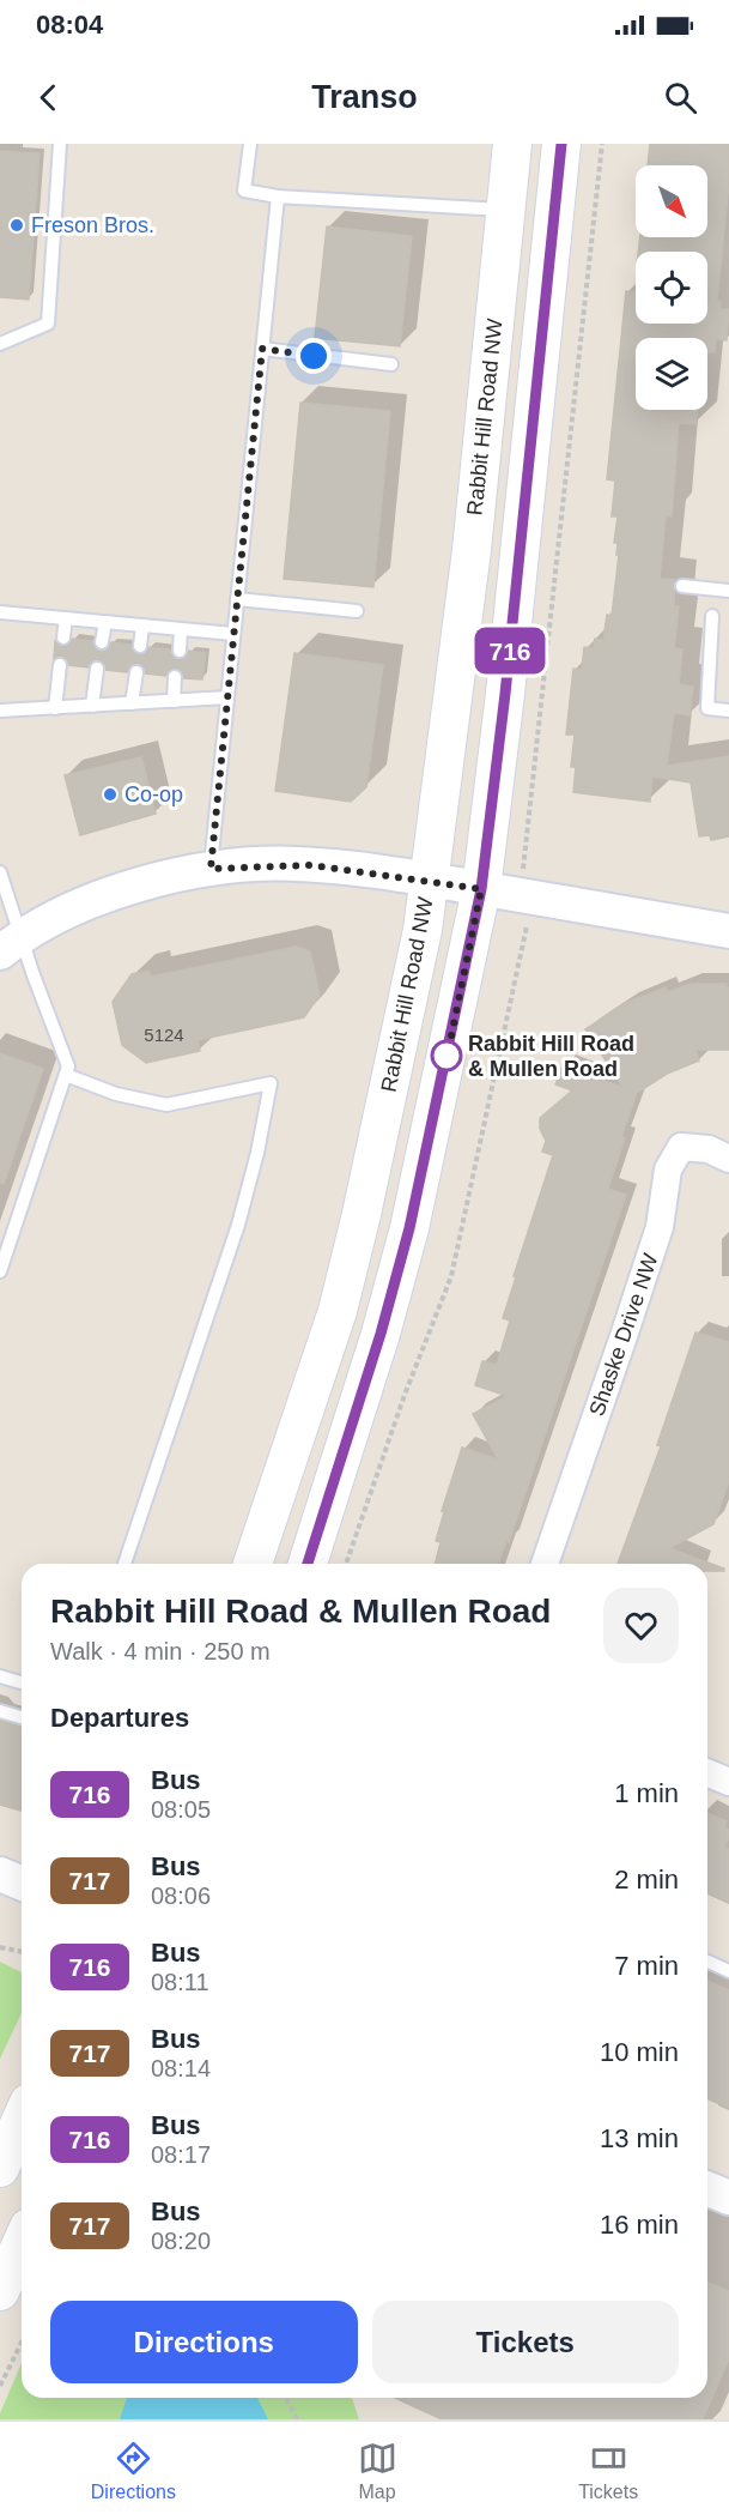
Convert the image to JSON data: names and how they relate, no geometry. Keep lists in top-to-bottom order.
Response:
{
  "streets": {
    "main road": ["Rabbit Hill Road NW"],
    "street": ["Shaske Drive NW"]
  },
  "places": ["Freson Bros.", "Co-op", "Rabbit Hill Road & Mullen Road"],
  "lines": ["bus line 716"],
  "house_numbers": ["5124"],
  "north": "bottom right",
  "page": {
    "status": "08:04",
    "header": "Transo",
    "on_map": "716",
    "heading": [
      ["Rabbit Hill Road & Mullen Road", "Walk · 4 min · 250 m"],
      "Departures"
    ],
    "list": [
      {
        "mark": "716",
        "name": "Bus",
        "note": "08:05",
        "value": "1 min"
      },
      {
        "mark": "717",
        "name": "Bus",
        "note": "08:06",
        "value": "2 min"
      },
      {
        "mark": "716",
        "name": "Bus",
        "note": "08:11",
        "value": "7 min"
      },
      {
        "mark": "717",
        "name": "Bus",
        "note": "08:14",
        "value": "10 min"
      },
      {
        "mark": "716",
        "name": "Bus",
        "note": "08:17",
        "value": "13 min"
      },
      {
        "mark": "717",
        "name": "Bus",
        "note": "08:20",
        "value": "16 min"
      }
    ],
    "buttons": ["Directions", "Tickets"],
    "tabs": ["Directions", "Map", "Tickets"]
  }
}
